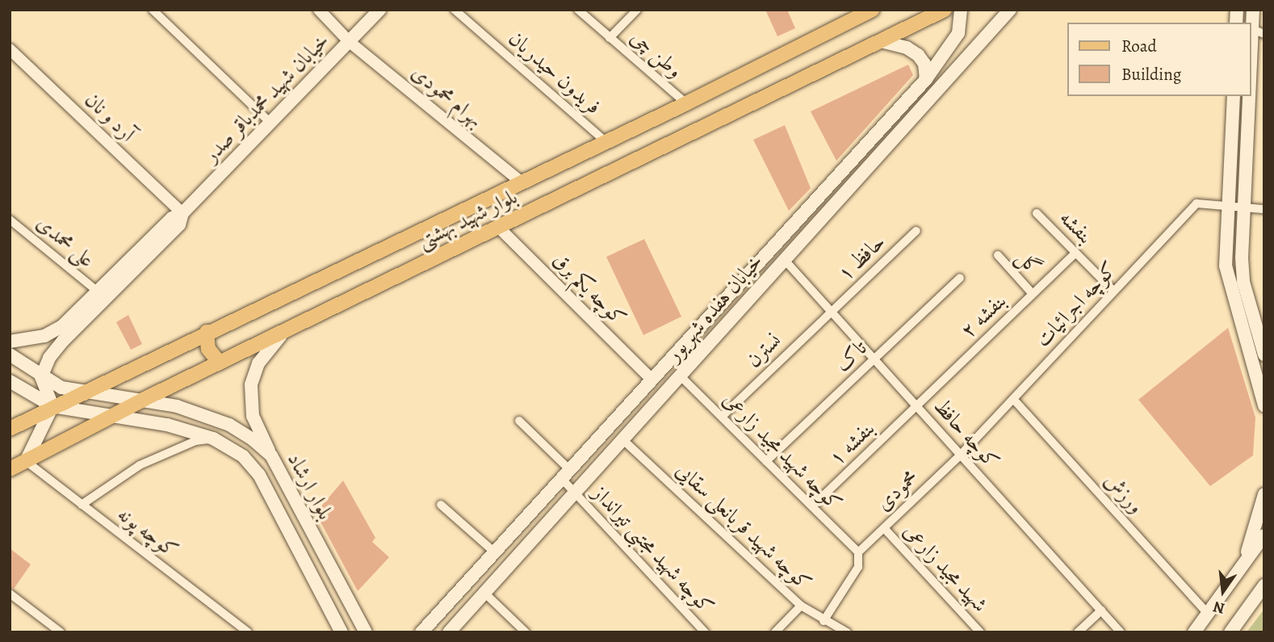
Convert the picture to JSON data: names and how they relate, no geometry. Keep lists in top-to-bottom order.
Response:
{
  "streets": {
    "main road": [
      "خیابان شهید محمدباقر صدر",
      "بلوار شهید بهشتی",
      "خیابان هفده شهریور",
      "بلوار ارشاد"
    ],
    "street": [
      "وطن چی",
      "فریدون حیدریان",
      "بهرام محمودی",
      "آرد و نان",
      "بنفشه",
      "علی محمدی",
      "حافظ ۱",
      "گل",
      "کوچه یکم برق",
      "کوچه اجرائیات",
      "بنفشه ۲",
      "نسترن",
      "تاک",
      "کوچه حافظ",
      "بنفشه ۱",
      "کوچه شهید مجید زارعی",
      "محمودی",
      "ورزش",
      "کوچه شهید قربانعلی سقایی",
      "کوچه پونه",
      "کوچه شهید مجتبی تیرانداز",
      "شهید مجید زارعی"
    ]
  },
  "crossings": [
    ["وطن چی", "بلوار شهید بهشتی"],
    ["فریدون حیدریان", "بلوار شهید بهشتی"],
    ["بهرام محمودی", "خیابان شهید محمدباقر صدر"],
    ["بهرام محمودی", "بلوار شهید بهشتی"],
    ["خیابان شهید محمدباقر صدر", "آرد و نان"],
    ["خیابان شهید محمدباقر صدر", "علی محمدی"],
    ["خیابان شهید محمدباقر صدر", "بلوار ارشاد"],
    ["بلوار شهید بهشتی", "کوچه یکم برق"],
    ["بلوار شهید بهشتی", "بلوار ارشاد"],
    ["بلوار شهید بهشتی", "کوچه پونه"],
    ["بنفشه", "کوچه اجرائیات"],
    ["بنفشه", "بنفشه ۲"],
    ["حافظ ۱", "نسترن"],
    ["حافظ ۱", "کوچه حافظ"],
    ["گل", "بنفشه ۲"],
    ["کوچه یکم برق", "خیابان هفده شهریور"],
    ["کوچه اجرائیات", "کوچه حافظ"],
    ["کوچه اجرائیات", "محمودی"],
    ["کوچه اجرائیات", "ورزش"],
    ["خیابان هفده شهریور", "کوچه حافظ"],
    ["خیابان هفده شهریور", "کوچه شهید مجید زارعی"],
    ["خیابان هفده شهریور", "کوچه شهید قربانعلی سقایی"],
    ["خیابان هفده شهریور", "کوچه شهید مجتبی تیرانداز"],
    ["بنفشه ۲", "کوچه حافظ"],
    ["بنفشه ۲", "بنفشه ۱"],
    ["نسترن", "کوچه حافظ"],
    ["نسترن", "کوچه شهید مجید زارعی"],
    ["تاک", "کوچه حافظ"],
    ["تاک", "کوچه شهید مجید زارعی"],
    ["کوچه حافظ", "بنفشه ۱"],
    ["کوچه حافظ", "محمودی"],
    ["بنفشه ۱", "کوچه شهید مجید زارعی"],
    ["کوچه شهید مجید زارعی", "محمودی"],
    ["محمودی", "شهید مجید زارعی"]
  ],
  "legend": ["Road", "Building"],
  "north": "bottom"
}
